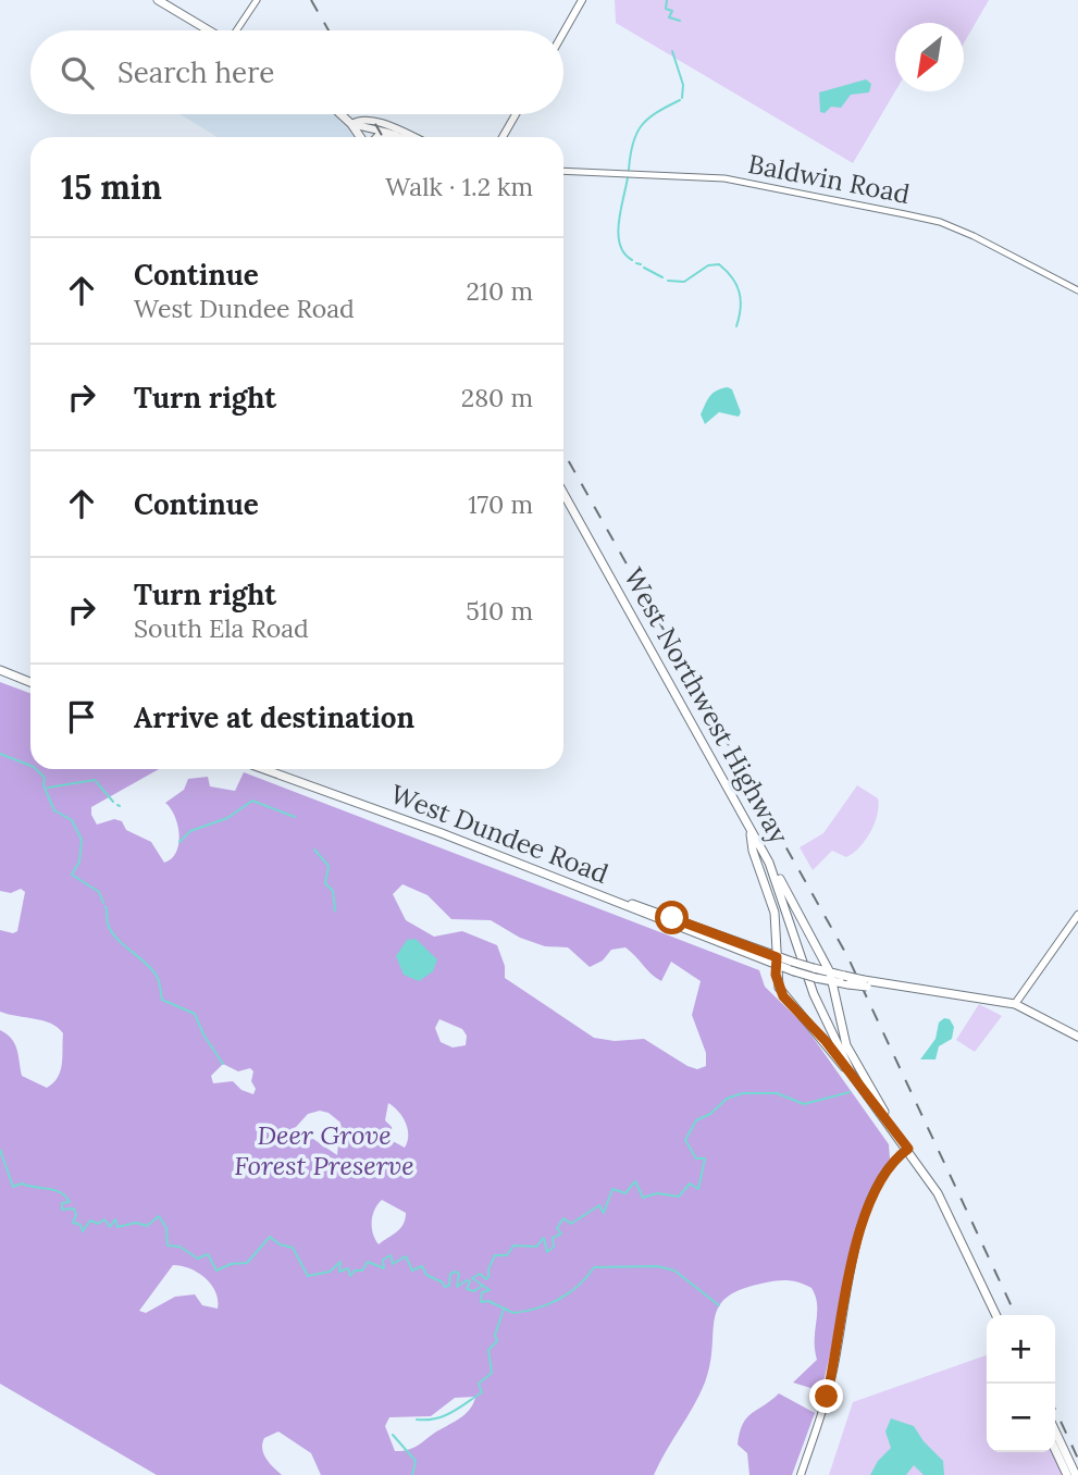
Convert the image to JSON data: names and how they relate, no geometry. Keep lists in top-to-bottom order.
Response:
{
  "streets": {
    "main road": ["West Northwest Highway", "West Dundee Road"],
    "street": ["Baldwin Road"]
  },
  "parks": ["Deer Grove Forest Preserve"],
  "north": "bottom left",
  "page": {
    "search": "Search here",
    "heading": ["15 min", "Walk · 1.2 km"],
    "list": [
      ["Continue", "West Dundee Road", "210 m"],
      ["Turn right", "280 m"],
      ["Continue", "170 m"],
      ["Turn right", "South Ela Road", "510 m"],
      "Arrive at destination"
    ],
    "map_buttons": ["+", "−"]
  }
}
